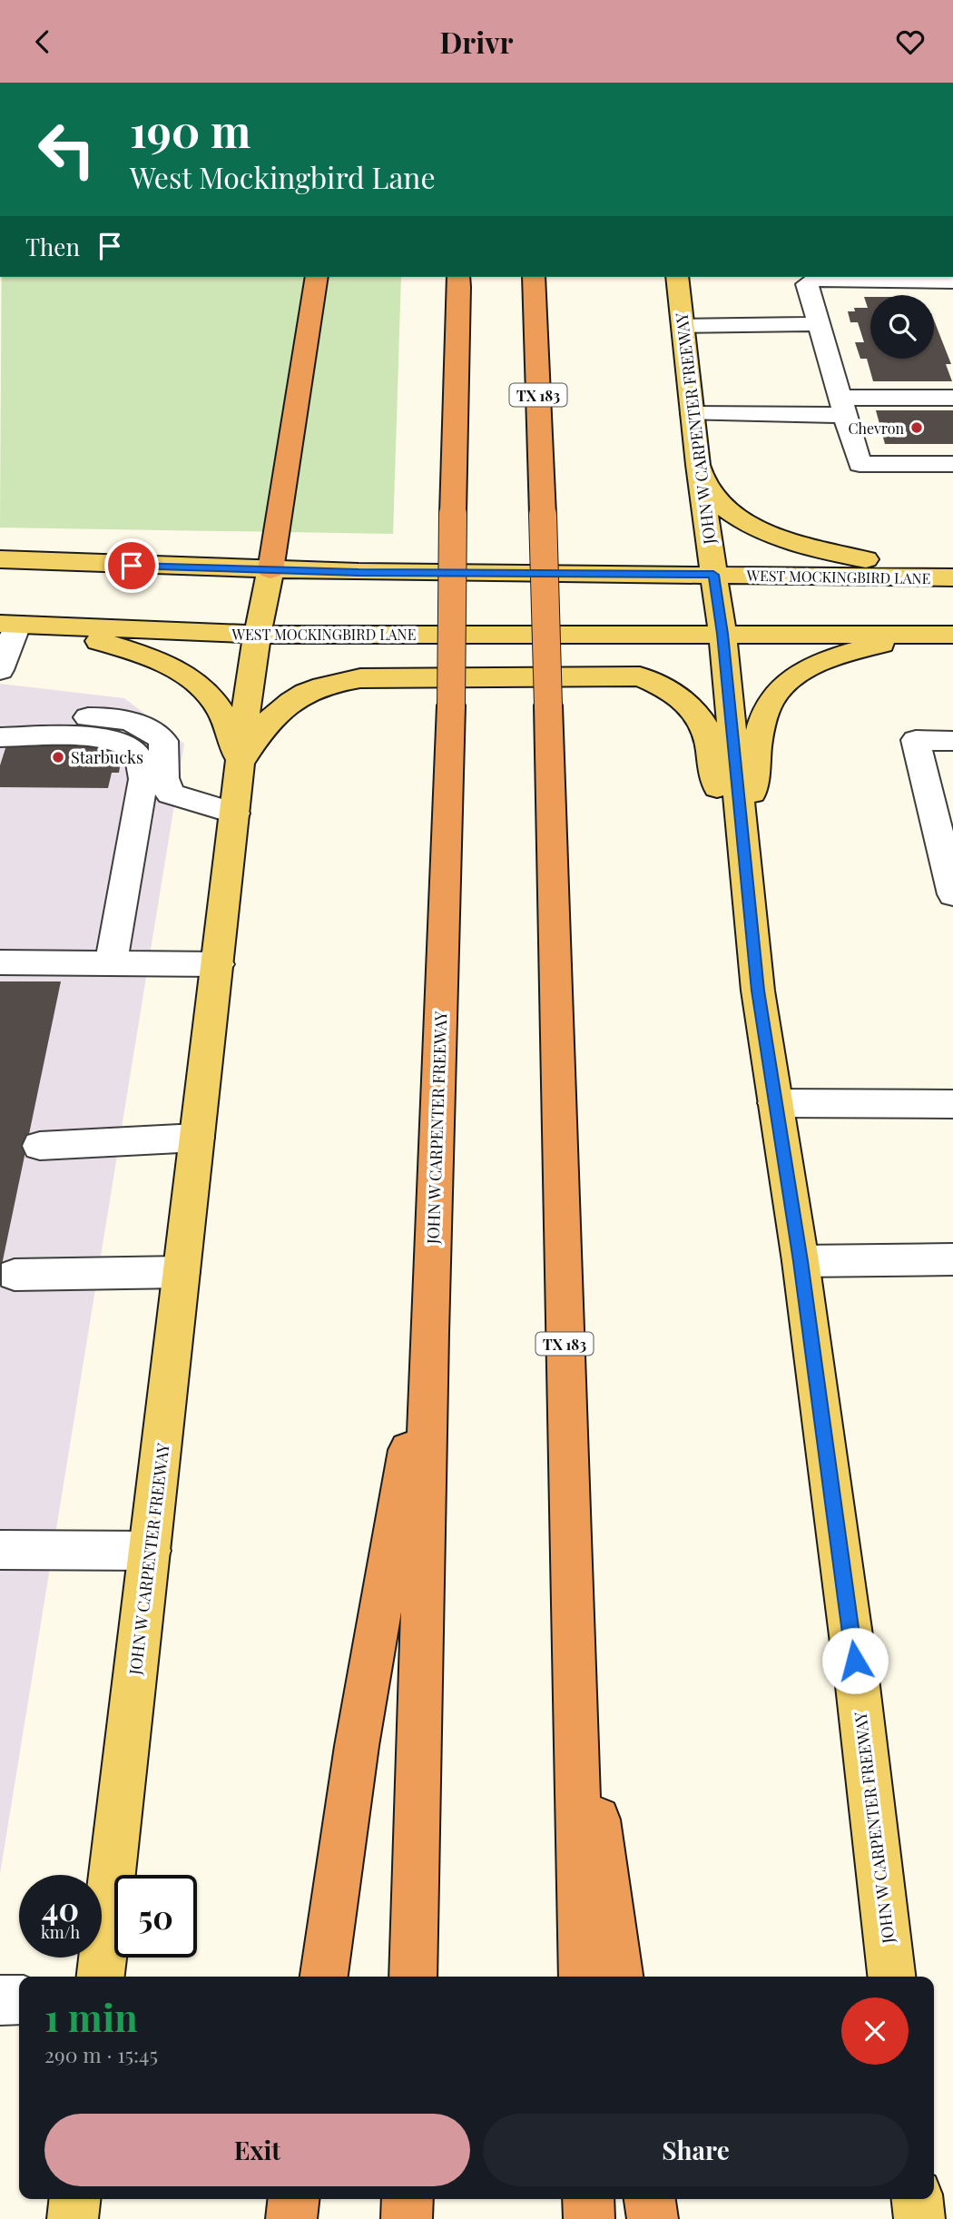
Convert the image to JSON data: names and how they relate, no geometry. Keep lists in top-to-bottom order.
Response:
{
  "streets": {
    "highway": ["TX 183", "JOHN W CARPENTER FREEWAY"],
    "main road": ["WEST MOCKINGBIRD LANE"]
  },
  "crossings": [
    ["JOHN W CARPENTER FREEWAY", "WEST MOCKINGBIRD LANE"]
  ],
  "places": ["Chevron", "Starbucks"],
  "page": {
    "header": "Drivr",
    "turn": ["190 m", "West Mockingbird Lane"],
    "then": "Then",
    "speed": "40 km/h",
    "limit": "50",
    "heading": ["1 min", "290 m · 15:45"],
    "buttons": ["Exit", "Share"]
  }
}
